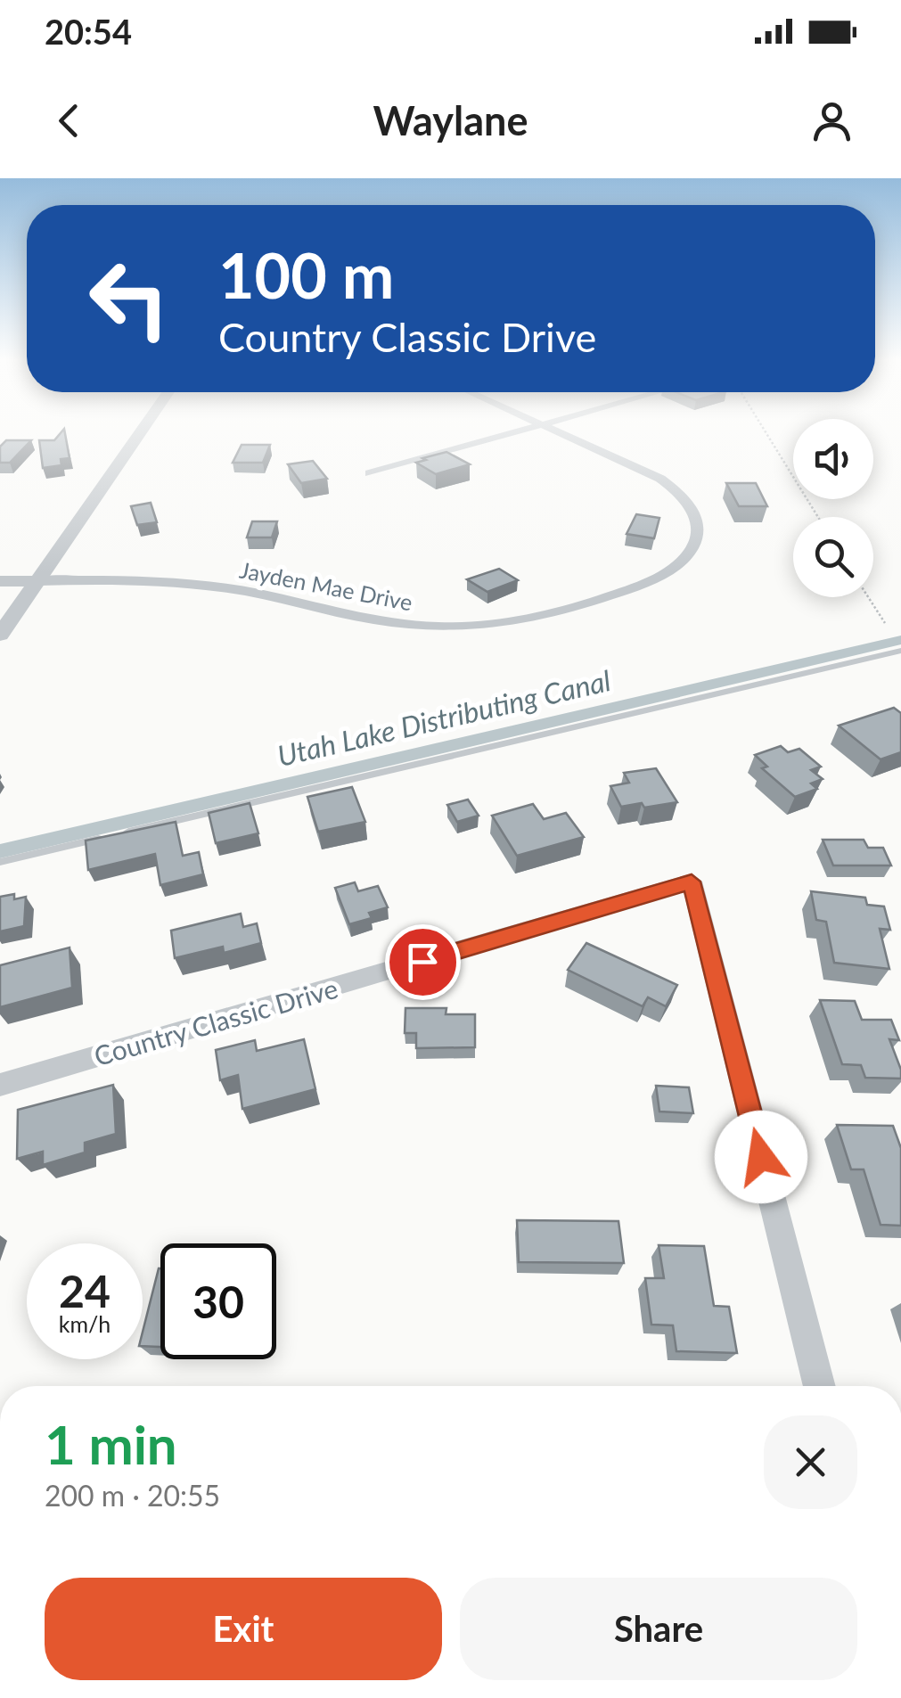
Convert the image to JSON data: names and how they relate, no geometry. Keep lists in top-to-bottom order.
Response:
{
  "streets": {
    "street": ["Jayden Mae Drive", "Country Classic Drive"]
  },
  "water": ["Utah Lake Distributing Canal"],
  "page": {
    "status": "20:54",
    "header": "Waylane",
    "turn": ["100 m", "Country Classic Drive"],
    "speed": "24 km/h",
    "limit": "30",
    "heading": ["1 min", "200 m · 20:55"],
    "buttons": ["Exit", "Share"]
  }
}
